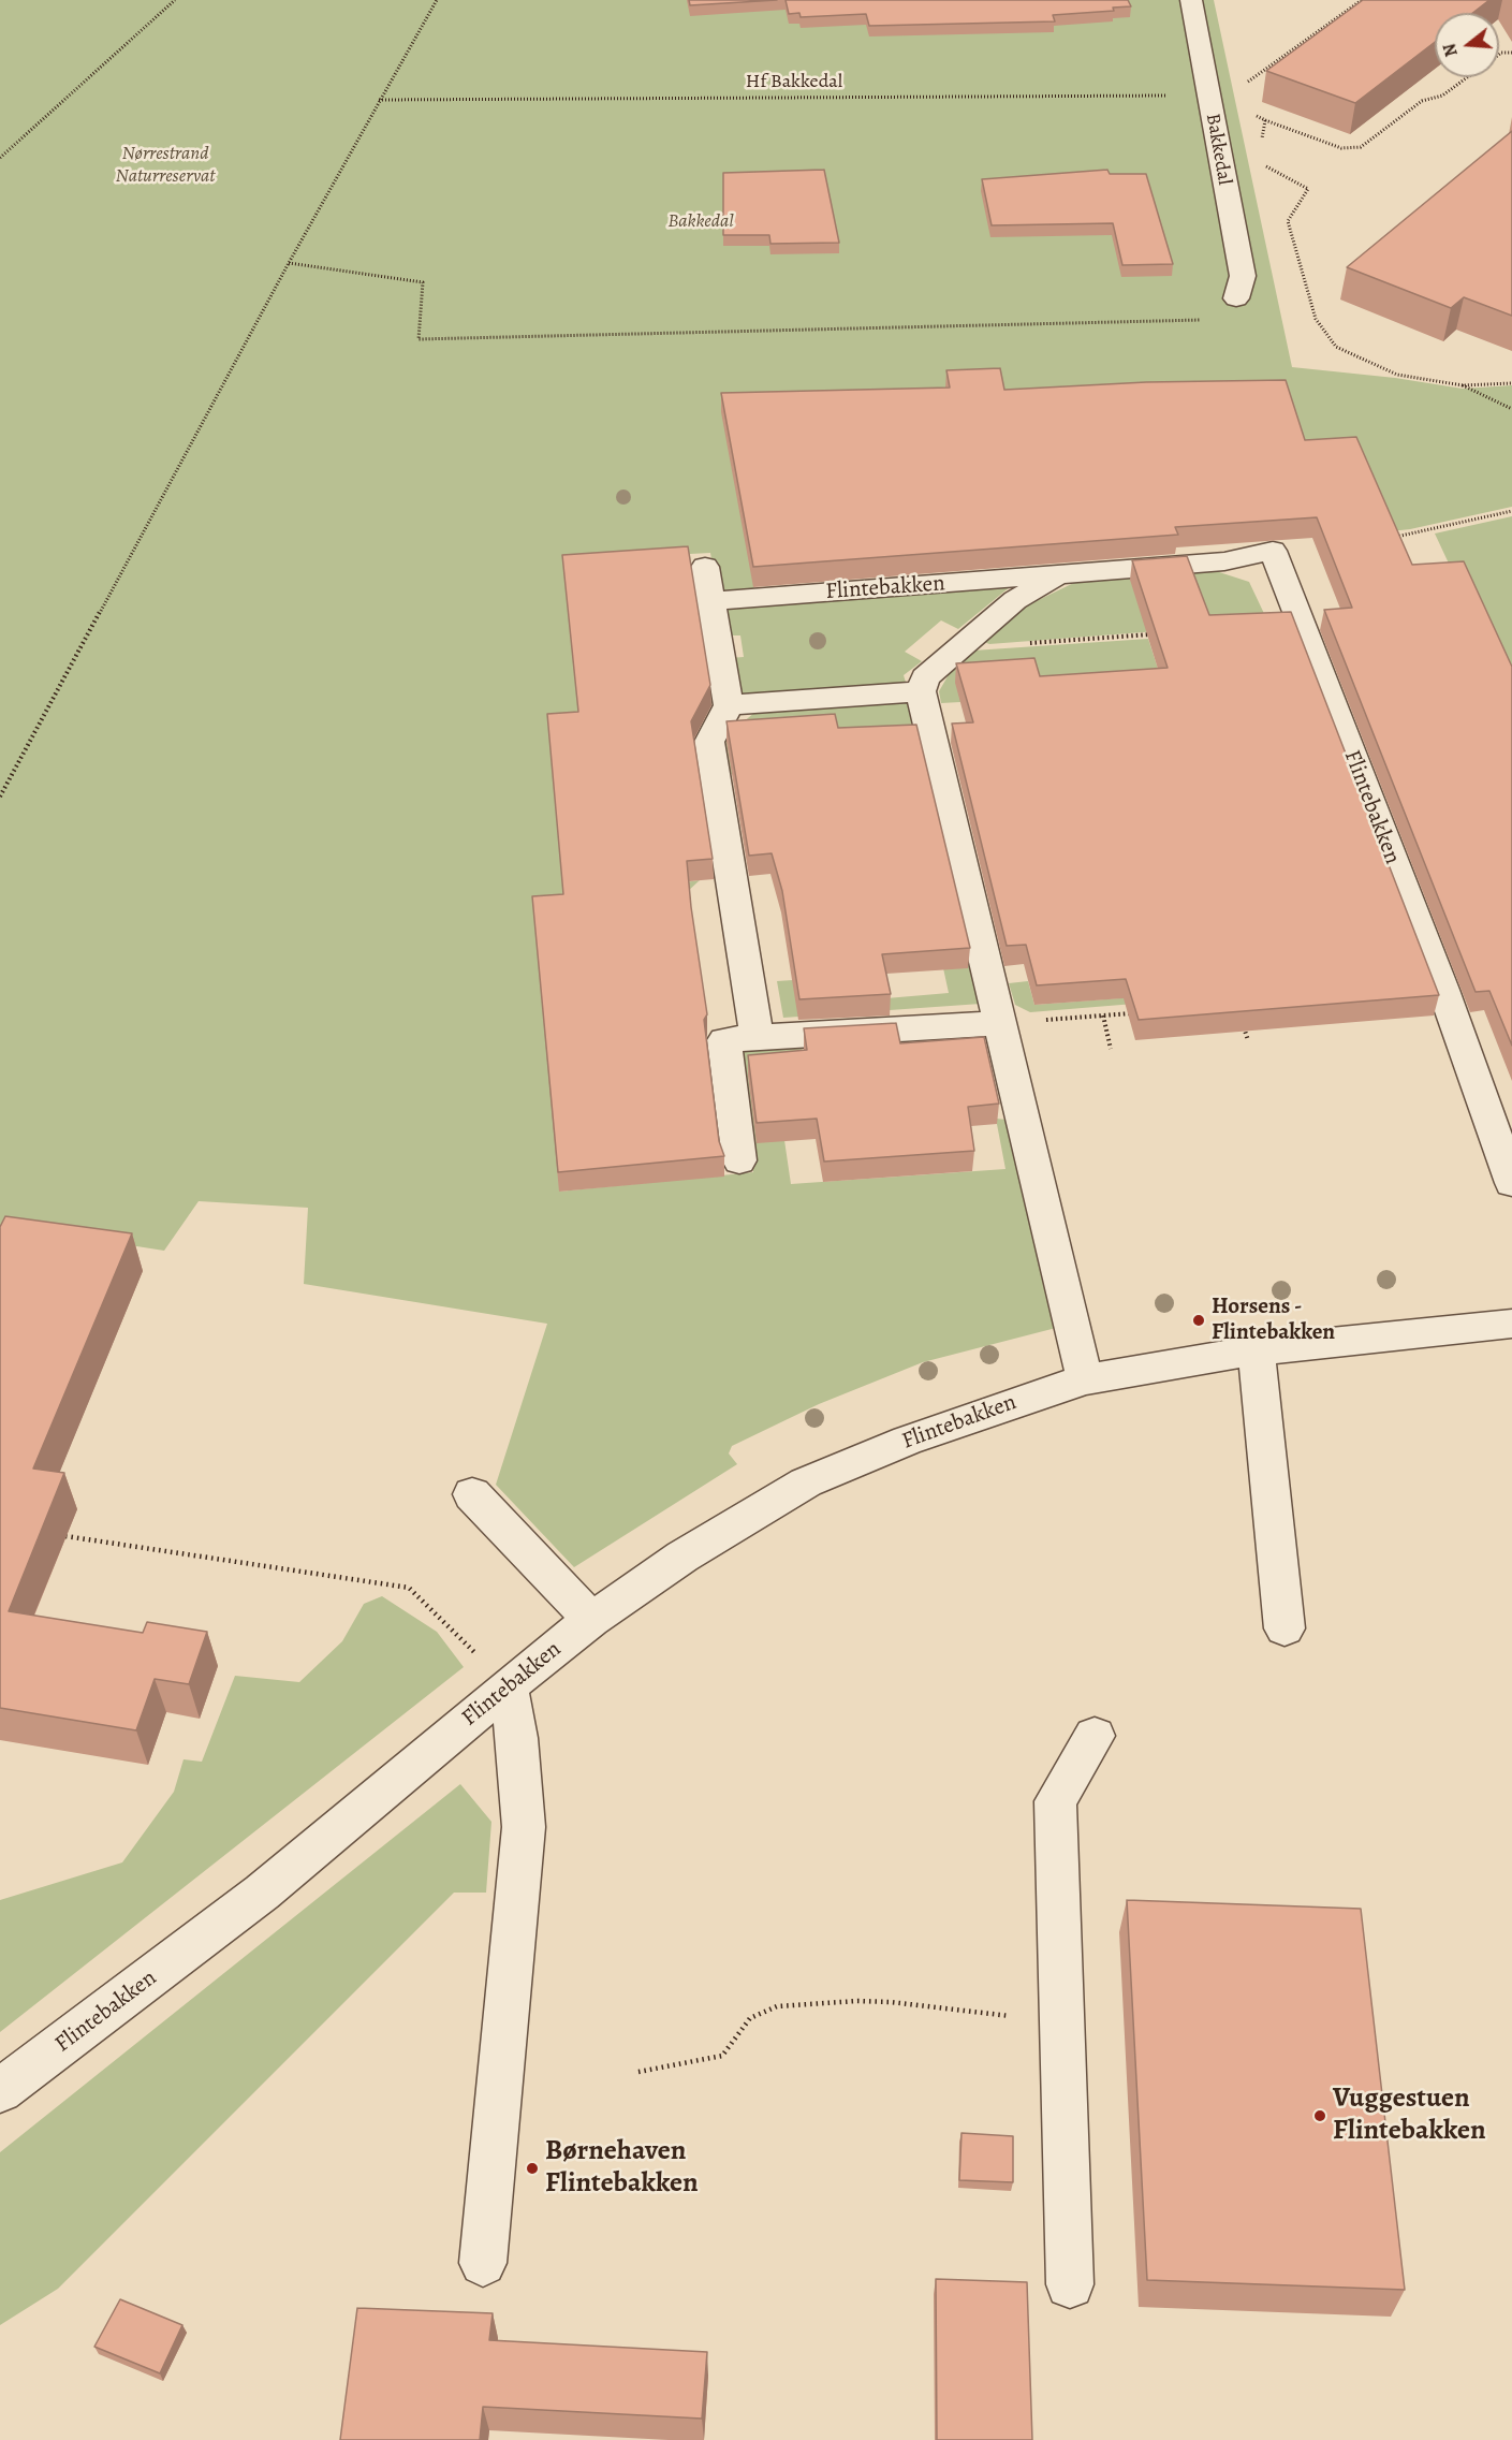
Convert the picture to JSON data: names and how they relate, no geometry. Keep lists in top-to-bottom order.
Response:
{
  "streets": {
    "street": ["Bakkedal", "Flintebakken"],
    "path": ["Hf Bakkedal"]
  },
  "crossings": [
    ["Hf Bakkedal", "Bakkedal"]
  ],
  "parks": ["Nørrestrand Naturreservat", "Bakkedal"],
  "places": ["Horsens - Flintebakken", "Vuggestuen Flintebakken", "Børnehaven Flintebakken"],
  "north": "left"
}
